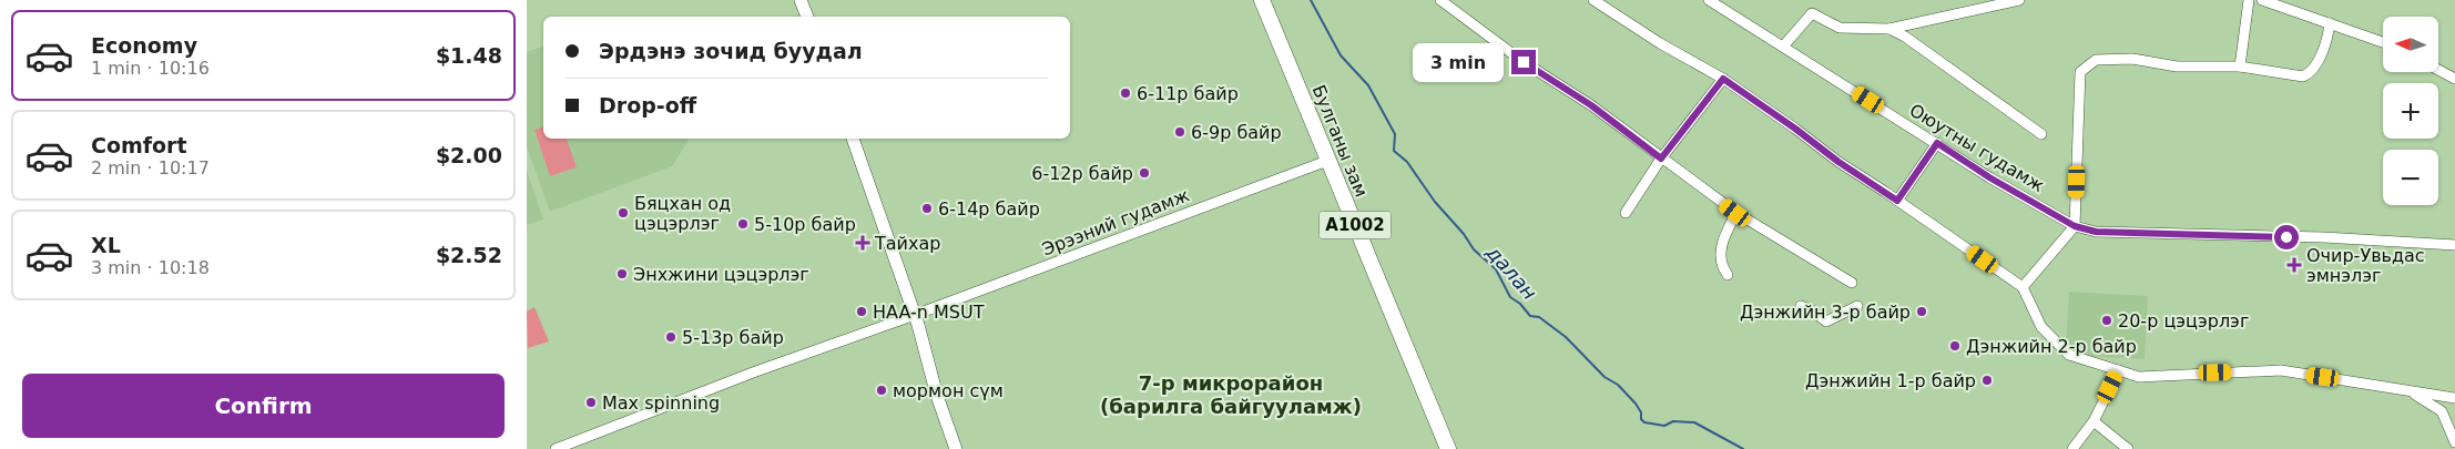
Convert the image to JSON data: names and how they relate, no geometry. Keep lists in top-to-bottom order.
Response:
{
  "streets": {
    "highway": ["Булганы зам", "A1002"],
    "street": ["Оюутны гудамж", "Эрээний гудамж"]
  },
  "crossings": [
    ["Булганы зам", "Эрээний гудамж"]
  ],
  "districts": ["7-р микрорайон (барилга байгууламж)"],
  "water": ["далан"],
  "places": {
    "other": [
      "6-11р байр",
      "6-9р байр",
      "6-12р байр",
      "6-14р байр",
      "Бяцхан од цэцэрлэг",
      "5-10р байр",
      "Энхжини цэцэрлэг",
      "HAA-n MSUT",
      "Дэнжийн 3-р байр",
      "20-р цэцэрлэг",
      "5-13р байр",
      "Дэнжийн 2-р байр",
      "Дэнжийн 1-р байр",
      "мормон сүм",
      "Max spinning"
    ],
    "health": ["Тайхар", "Oчир-Увьдас эмнэлэг"]
  },
  "north": "left",
  "page": {
    "list": [
      {
        "name": "Economy",
        "note": "1 min · 10:16",
        "value": "$1.48"
      },
      {
        "name": "Comfort",
        "note": "2 min · 10:17",
        "value": "$2.00"
      },
      {
        "name": "XL",
        "note": "3 min · 10:18",
        "value": "$2.52"
      }
    ],
    "map_buttons": ["+", "−"],
    "banner": ["Эрдэнэ зочид буудал", "Drop-off"],
    "bubble": "3 min",
    "buttons": "Confirm"
  }
}
